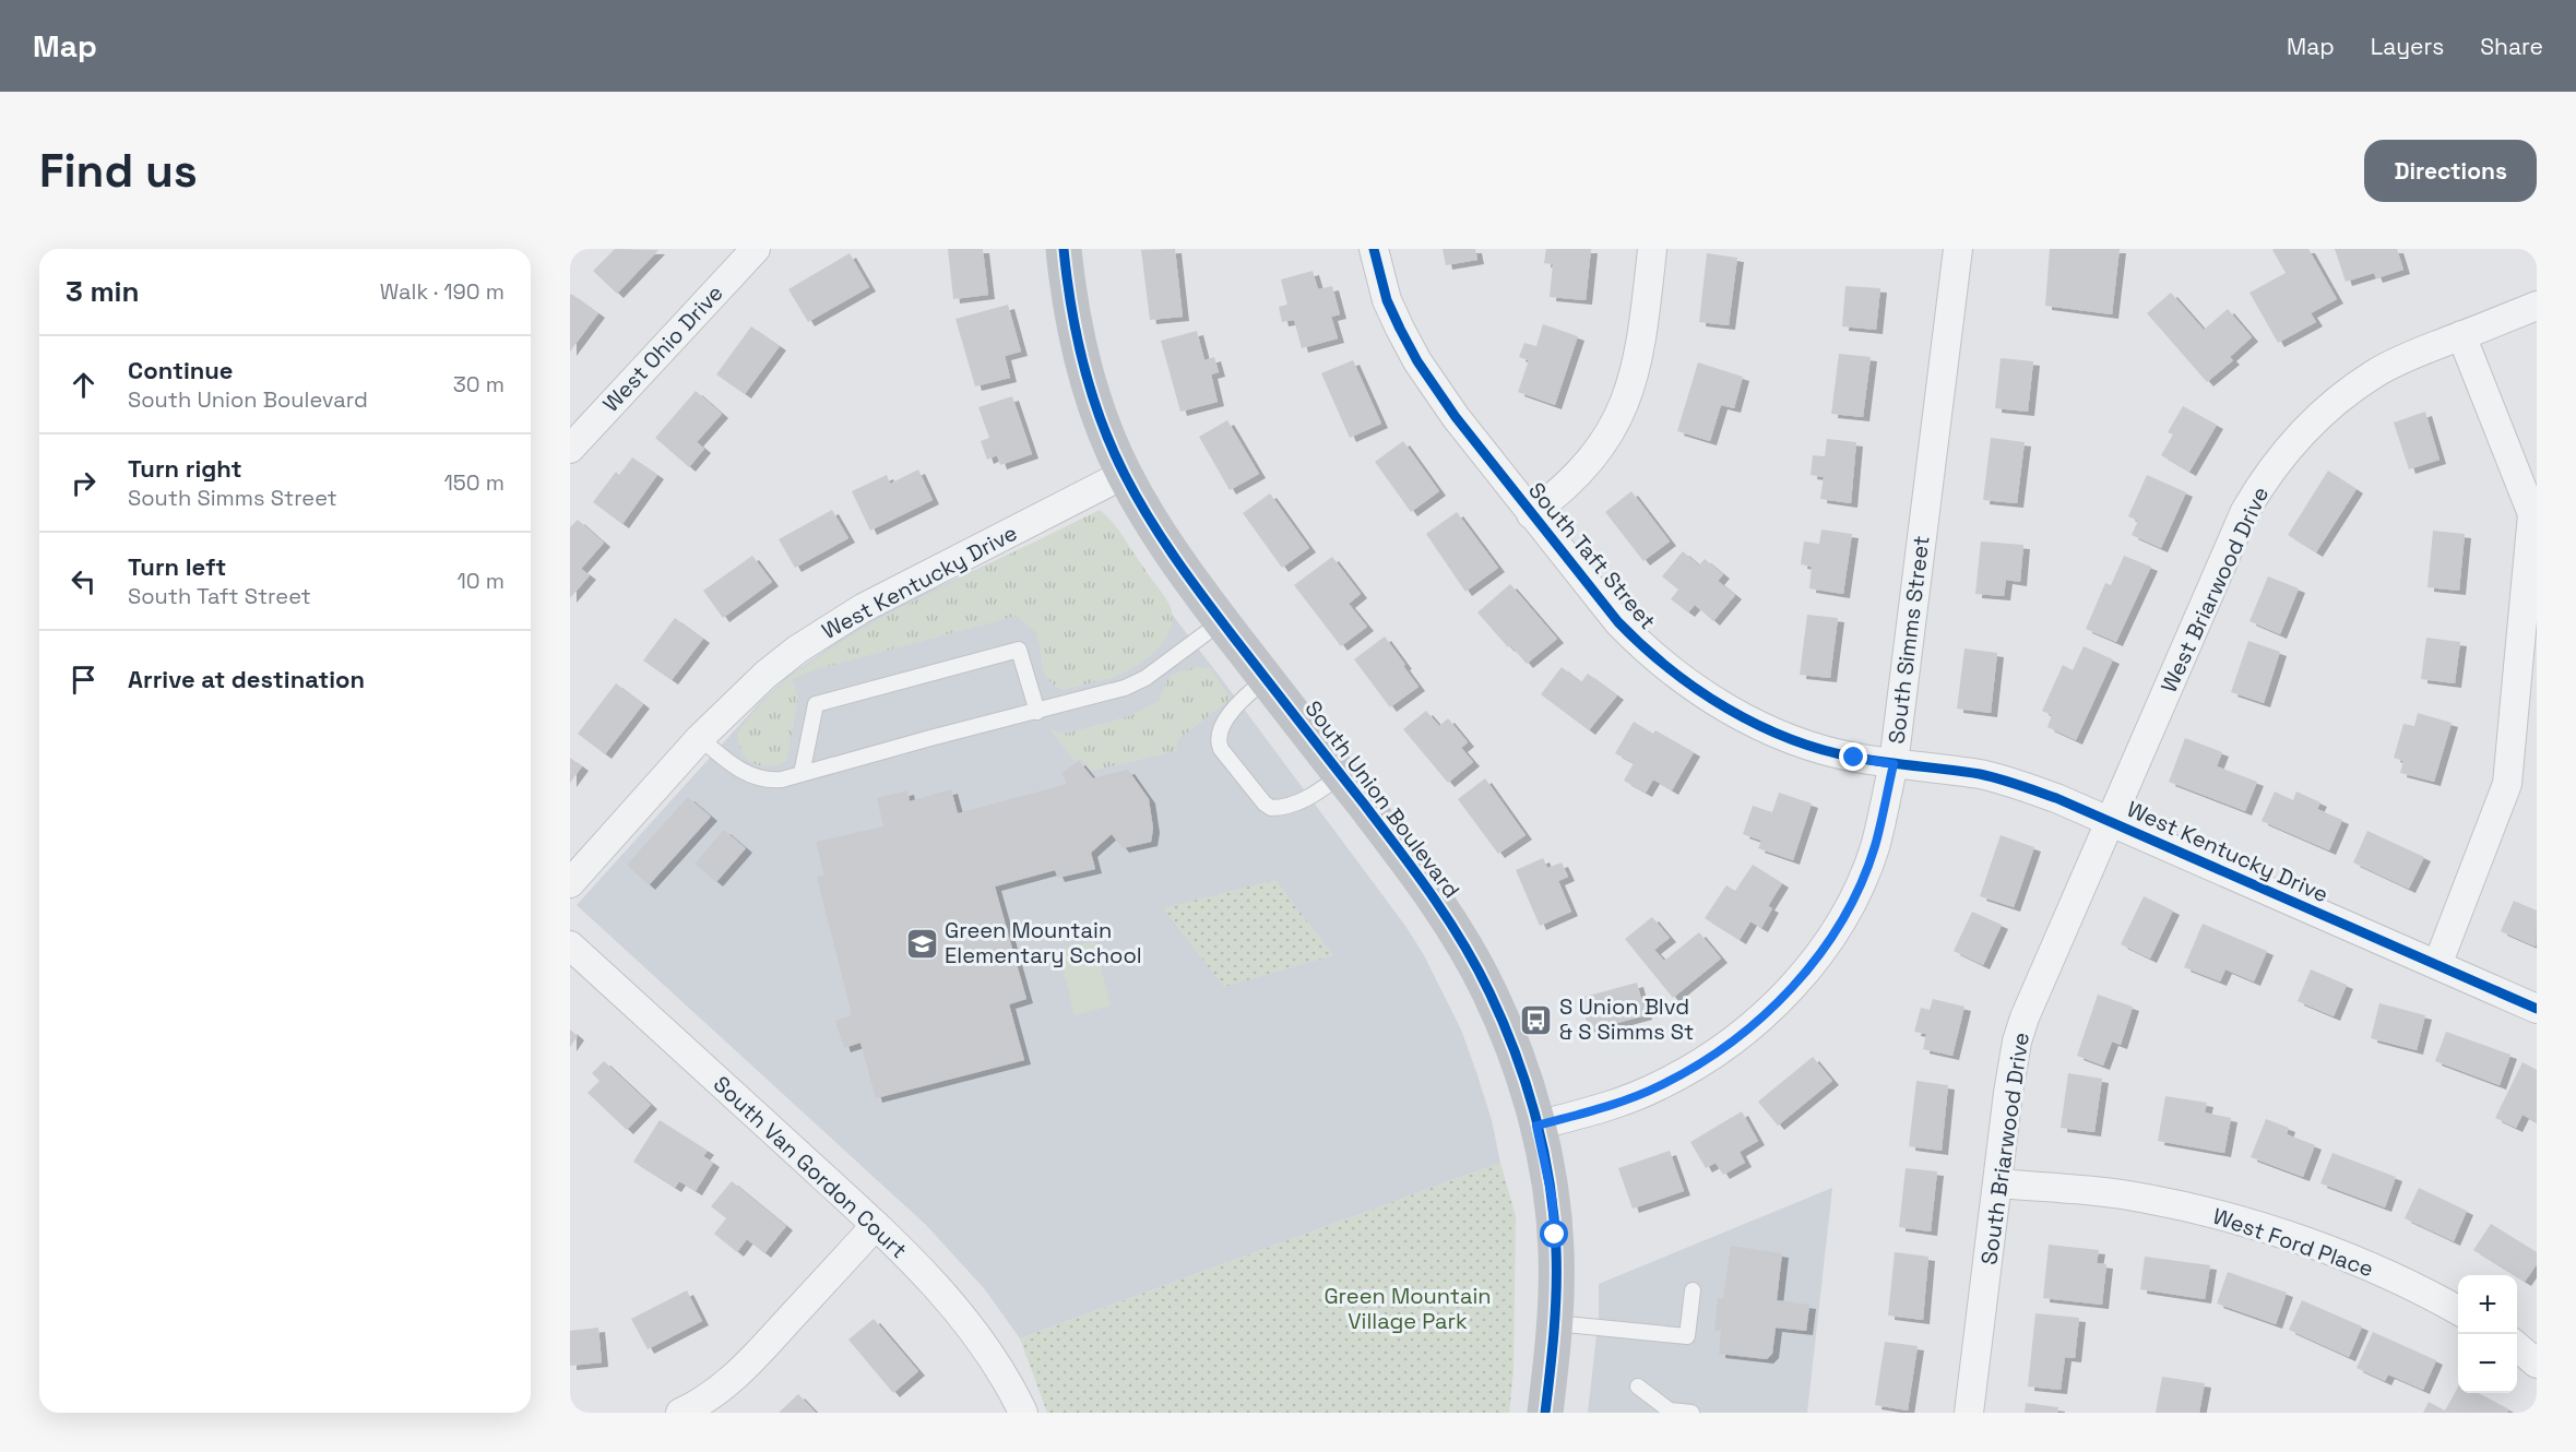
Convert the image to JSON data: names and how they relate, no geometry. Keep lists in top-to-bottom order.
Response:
{
  "streets": {
    "main road": ["South Union Boulevard"],
    "street": [
      "West Ohio Drive",
      "South Taft Street",
      "West Kentucky Drive",
      "West Briarwood Drive",
      "South Simms Street",
      "South Briarwood Drive",
      "South Van Gordon Court",
      "West Ford Place"
    ]
  },
  "crossings": [
    ["South Taft Street", "West Kentucky Drive"],
    ["South Taft Street", "South Simms Street"],
    ["West Kentucky Drive", "West Briarwood Drive"],
    ["West Kentucky Drive", "South Simms Street"],
    ["West Kentucky Drive", "South Union Boulevard"],
    ["West Kentucky Drive", "South Briarwood Drive"],
    ["West Briarwood Drive", "South Briarwood Drive"],
    ["South Simms Street", "South Union Boulevard"],
    ["South Briarwood Drive", "West Ford Place"]
  ],
  "parks": ["Green Mountain Village Park"],
  "places": {
    "school or university": ["Green Mountain Elementary School"],
    "bus stop": ["S Union Blvd & S Simms St"]
  },
  "page": {
    "header": "Map",
    "nav": ["Map", "Layers", "Share"],
    "buttons": "Directions",
    "title": "Find us",
    "heading": ["3 min", "Walk · 190 m"],
    "list": [
      ["Continue", "South Union Boulevard", "30 m"],
      ["Turn right", "South Simms Street", "150 m"],
      ["Turn left", "South Taft Street", "10 m"],
      "Arrive at destination"
    ],
    "map_buttons": ["+", "−"]
  }
}
